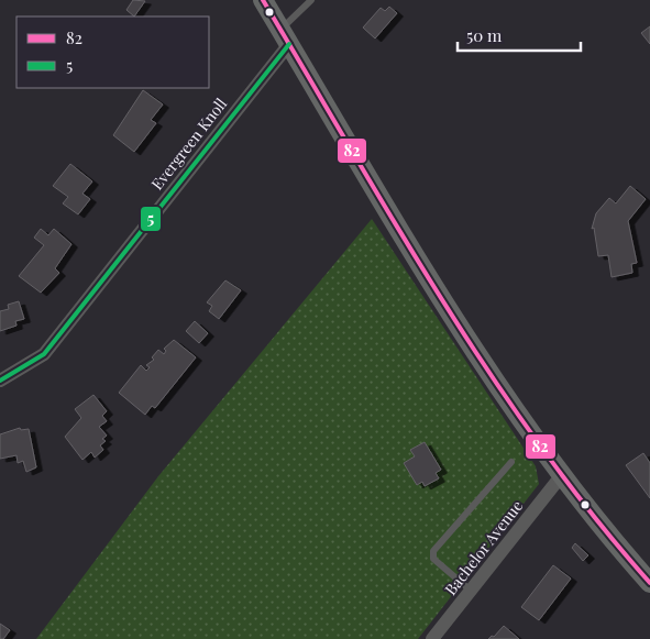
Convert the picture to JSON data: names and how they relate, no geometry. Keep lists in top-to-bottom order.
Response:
{
  "streets": {
    "street": ["Evergreen Knoll", "Bachelor Avenue"]
  },
  "lines": ["transit line 82", "transit line 5"],
  "legend": ["82", "5"],
  "scale_bar": "50 m"
}
